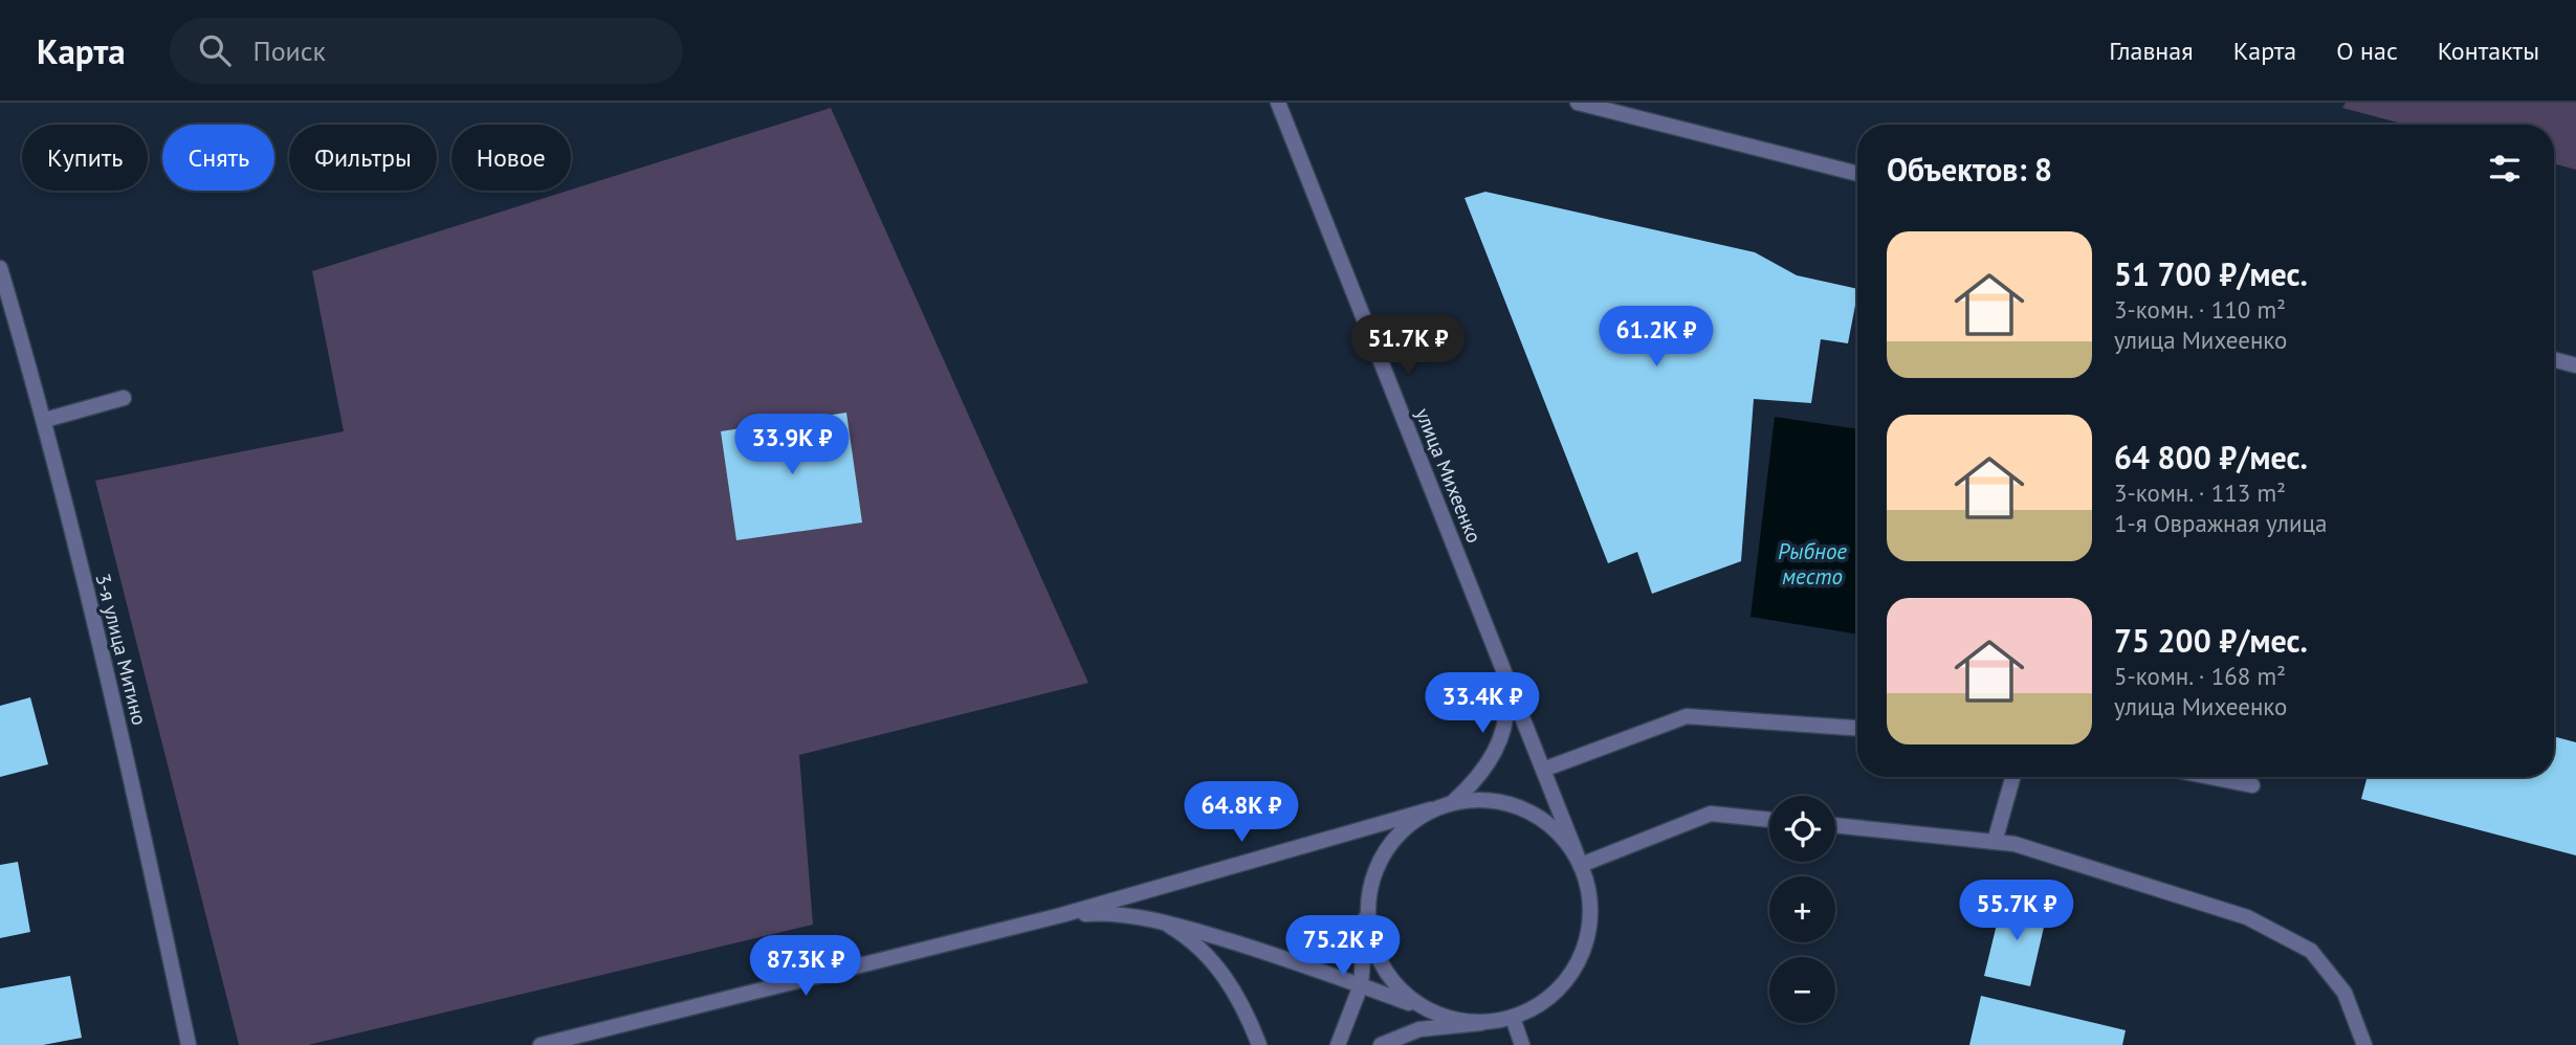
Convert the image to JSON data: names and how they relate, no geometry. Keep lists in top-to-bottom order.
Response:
{
  "streets": {
    "street": ["улица Михеенко", "3-я улица Митино"]
  },
  "water": ["Рыбное место"],
  "page": {
    "header": "Карта",
    "search": "Поиск",
    "nav": [
      "Главная",
      "Карта",
      "О нас",
      "Контакты"
    ],
    "chip": [
      "Купить",
      "Снять",
      "Фильтры",
      "Новое"
    ],
    "heading": "Объектов: 8",
    "list": [
      {
        "name": "51 700 ₽/мес.",
        "note": "3-комн. · 110 m² · улица Михеенко"
      },
      {
        "name": "64 800 ₽/мес.",
        "note": "3-комн. · 113 m² · 1-я Овражная улица"
      },
      {
        "name": "75 200 ₽/мес.",
        "note": "5-комн. · 168 m² · улица Михеенко"
      }
    ],
    "price": [
      "61.2K ₽",
      "51.7K ₽",
      "33.9K ₽",
      "33.4K ₽",
      "64.8K ₽",
      "55.7K ₽",
      "75.2K ₽",
      "87.3K ₽"
    ],
    "map_buttons": ["+", "−"]
  }
}
